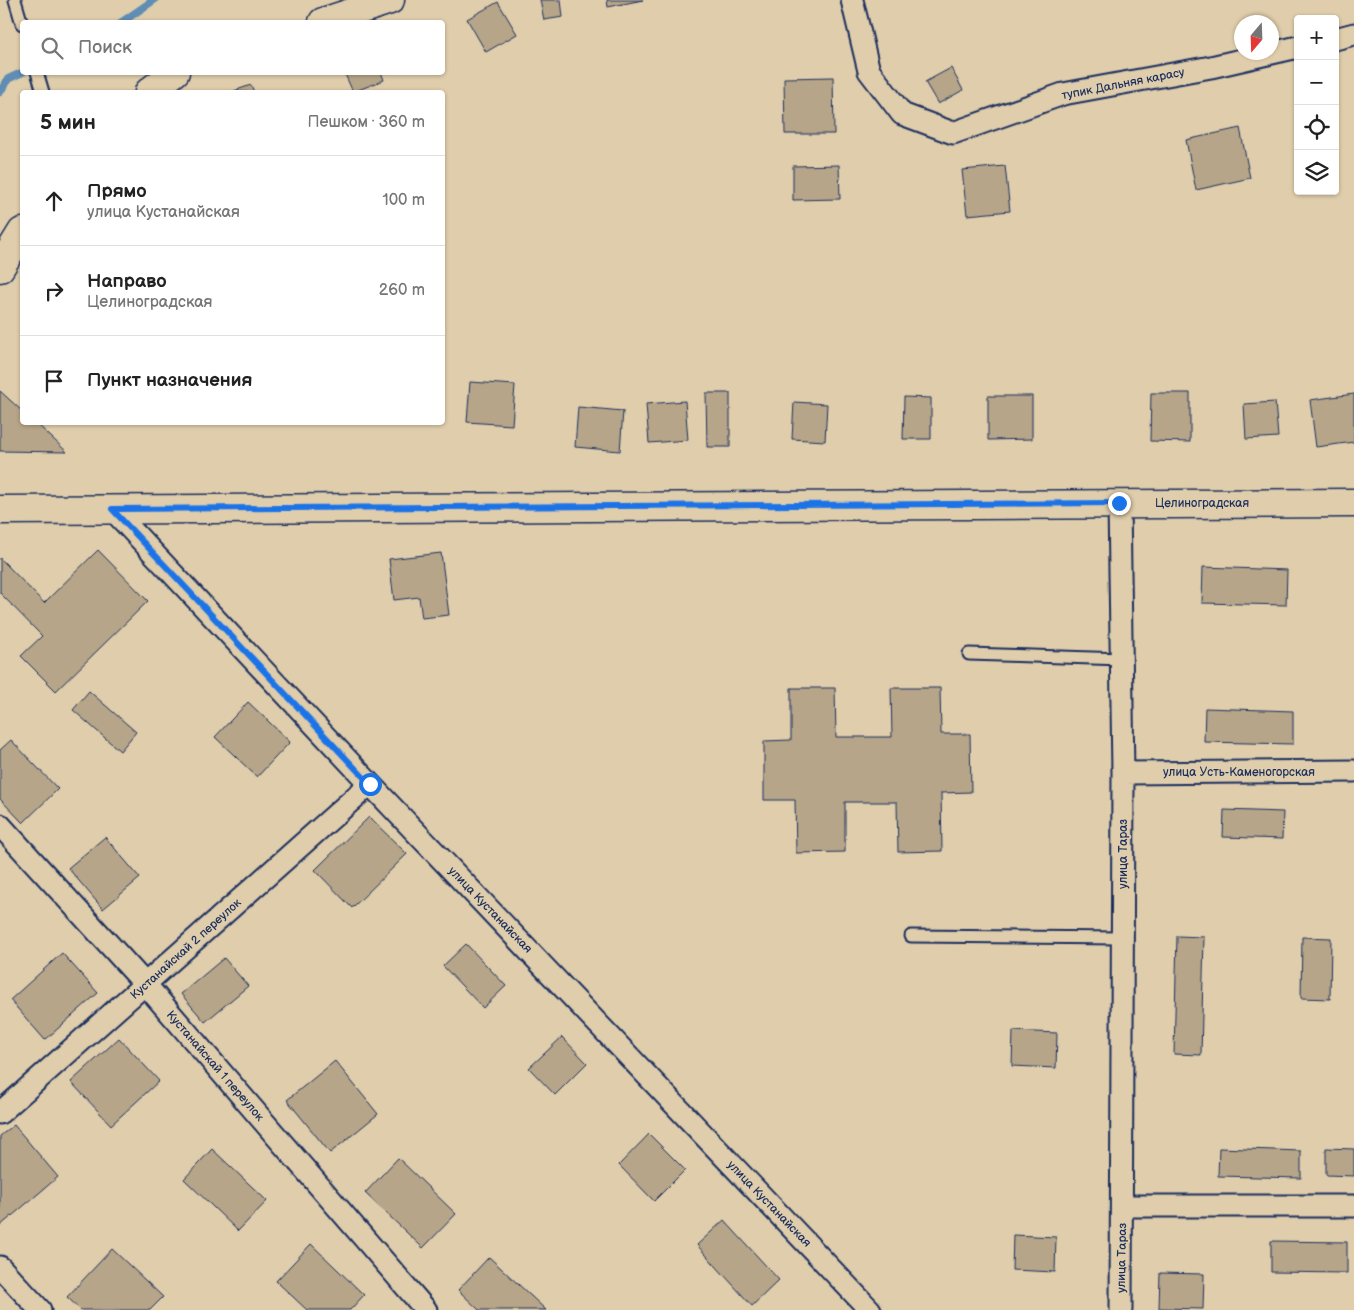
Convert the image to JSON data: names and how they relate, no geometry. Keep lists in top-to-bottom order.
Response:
{
  "streets": {
    "street": [
      "тупик Дальняя карасу",
      "Целиноградская",
      "улица Усть-Каменогорская",
      "улица Тараз",
      "улица Кустанайская",
      "Кустанайскай 2 переулок",
      "Кустанайскай 1 переулок"
    ]
  },
  "crossings": [
    ["Целиноградская", "улица Тараз"],
    ["Целиноградская", "улица Кустанайская"],
    ["улица Усть-Каменогорская", "улица Тараз"],
    ["улица Кустанайская", "Кустанайскай 2 переулок"],
    ["Кустанайскай 2 переулок", "Кустанайскай 1 переулок"]
  ],
  "north": "bottom",
  "page": {
    "map_buttons": ["+", "−"],
    "search": "Поиск",
    "heading": ["5 мин", "Пешком · 360 m"],
    "list": [
      ["Прямо", "улица Кустанайская", "100 m"],
      ["Направо", "Целиноградская", "260 m"],
      "Пункт назначения"
    ]
  }
}
